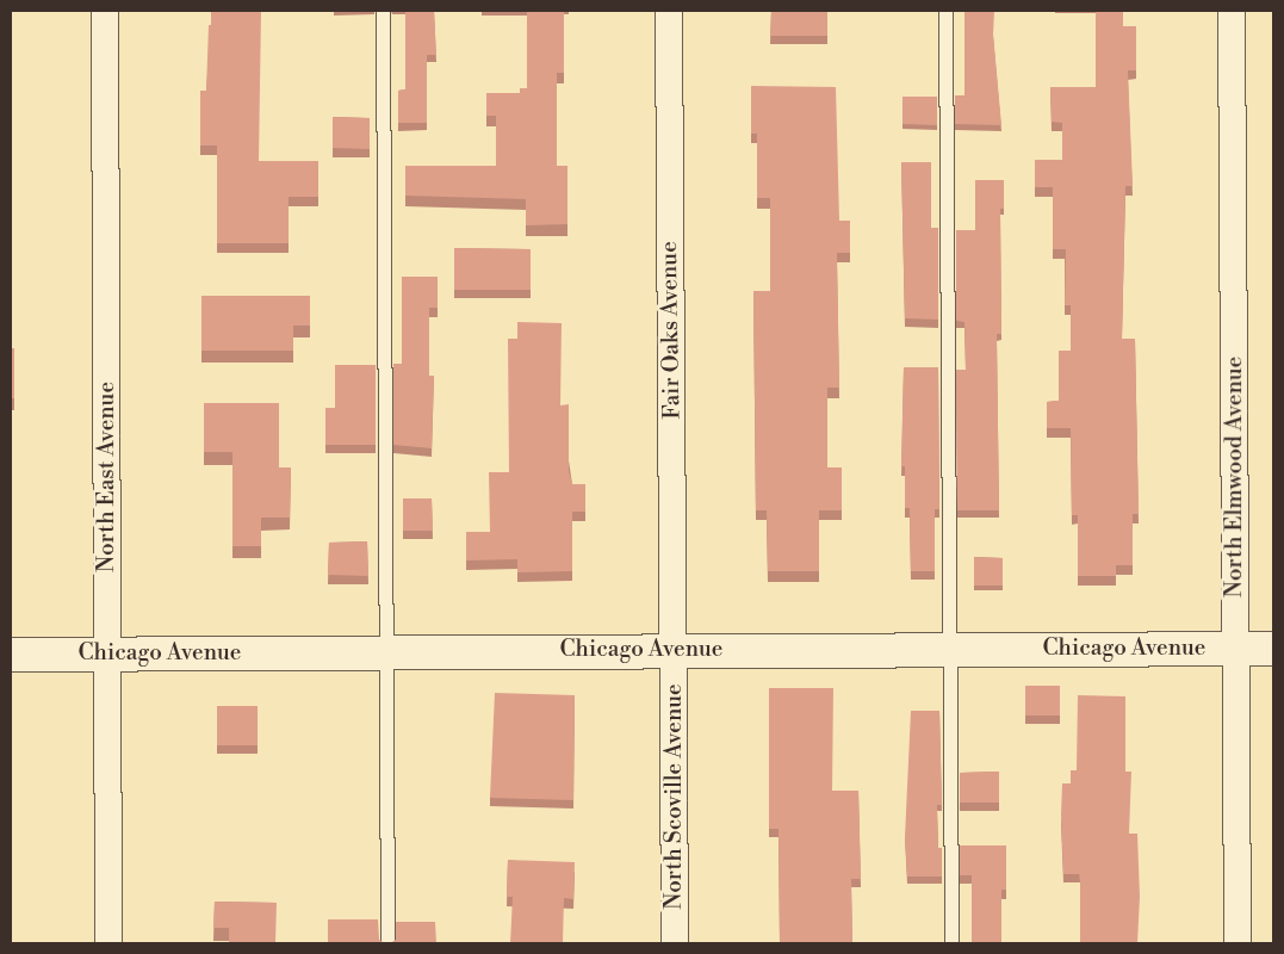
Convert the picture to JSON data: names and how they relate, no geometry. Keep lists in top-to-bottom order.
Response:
{
  "streets": {
    "main road": ["Chicago Avenue"],
    "street": [
      "Fair Oaks Avenue",
      "North East Avenue",
      "North Elmwood Avenue",
      "North Scoville Avenue"
    ]
  },
  "crossings": [
    ["Fair Oaks Avenue", "Chicago Avenue"],
    ["Fair Oaks Avenue", "North Scoville Avenue"],
    ["North East Avenue", "Chicago Avenue"],
    ["North Elmwood Avenue", "Chicago Avenue"],
    ["Chicago Avenue", "North Scoville Avenue"]
  ]
}
